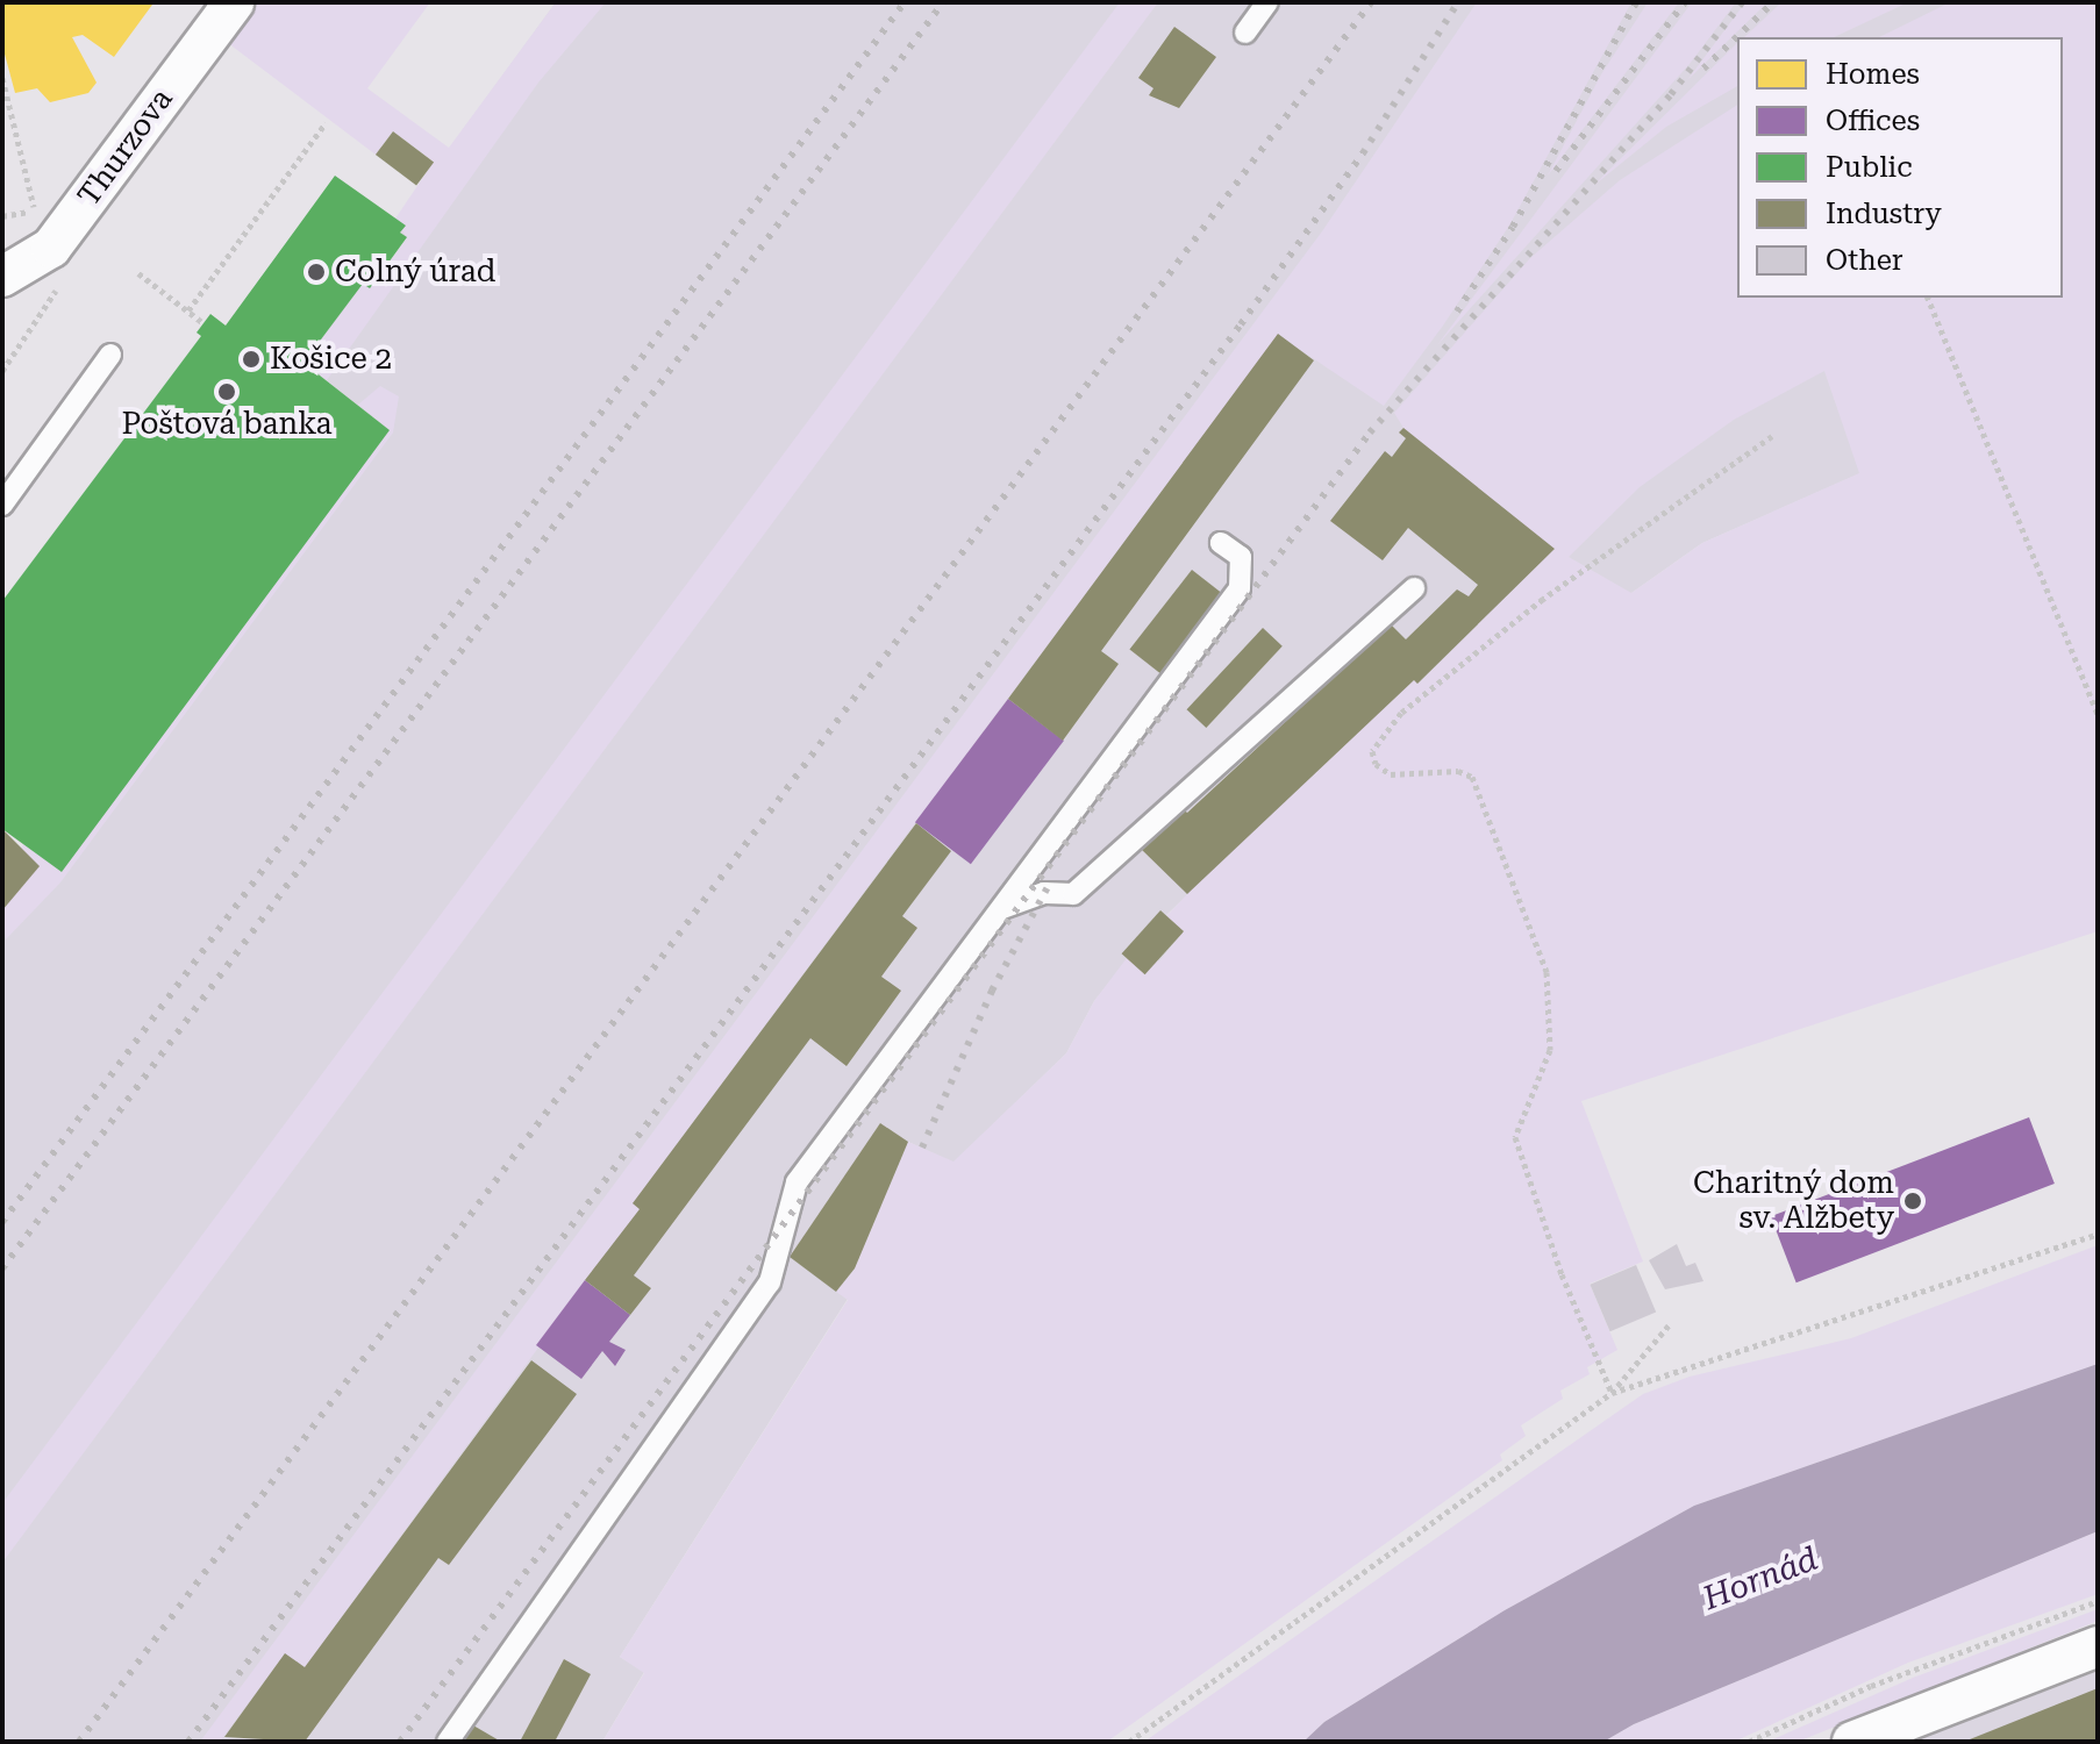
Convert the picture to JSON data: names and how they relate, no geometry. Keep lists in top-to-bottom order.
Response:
{
  "streets": {
    "street": ["Thurzova"]
  },
  "water": ["Hornád"],
  "places": [
    "Colný úrad",
    "Košice 2",
    "Poštová banka",
    "Charitný dom sv. Alžbety"
  ],
  "legend": [
    "Homes",
    "Offices",
    "Public",
    "Industry",
    "Other"
  ]
}
